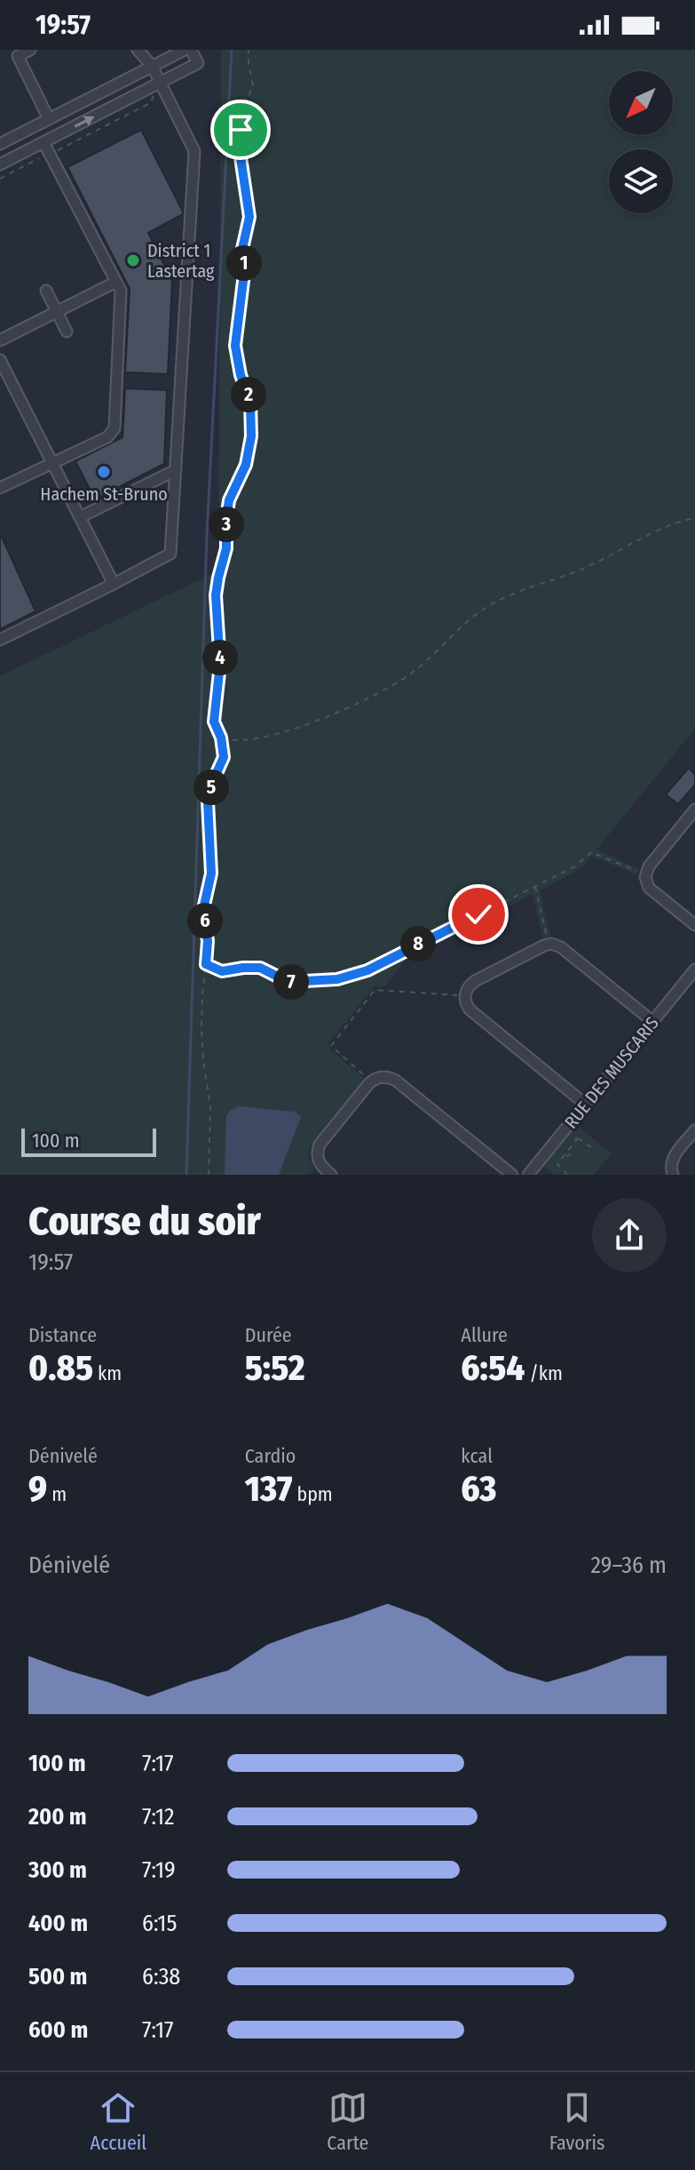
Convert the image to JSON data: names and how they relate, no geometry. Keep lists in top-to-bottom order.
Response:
{
  "streets": {
    "street": ["RUE DES MUSCARIS"]
  },
  "places": ["District 1 Lastertag", "Hachem St-Bruno"],
  "scale_bar": "100 m",
  "north": "bottom left",
  "page": {
    "status": "19:57",
    "pins": [
      "1",
      "2",
      "3",
      "4",
      "5",
      "6",
      "8",
      "7"
    ],
    "scale": "100 m",
    "heading": ["Course du soir", "19:57"],
    "stats": [
      ["Distance", "0.85 km"],
      ["Durée", "5:52"],
      ["Allure", "6:54 /km"],
      ["Dénivelé", "9 m"],
      ["Cardio", "137 bpm"],
      ["kcal", "63"]
    ],
    "chart": ["Dénivelé", "29–36 m"],
    "list": [
      {
        "name": "100 m",
        "note": "7:17"
      },
      {
        "name": "200 m",
        "note": "7:12"
      },
      {
        "name": "300 m",
        "note": "7:19"
      },
      {
        "name": "400 m",
        "note": "6:15"
      },
      {
        "name": "500 m",
        "note": "6:38"
      },
      {
        "name": "600 m",
        "note": "7:17"
      }
    ],
    "tabs": ["Accueil", "Carte", "Favoris"]
  }
}
